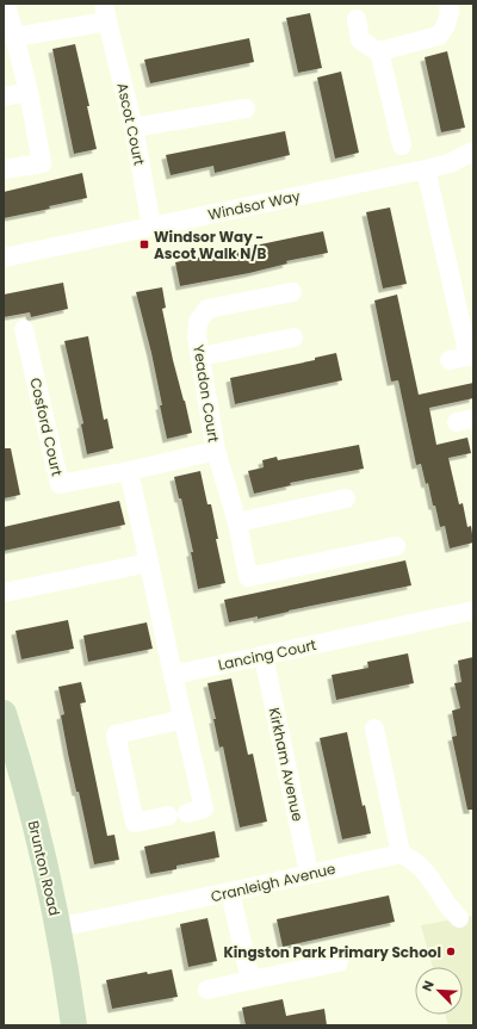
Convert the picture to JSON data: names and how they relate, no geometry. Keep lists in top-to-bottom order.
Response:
{
  "streets": {
    "street": [
      "Ascot Court",
      "Windsor Way",
      "Yeadon Court",
      "Cosford Court",
      "Lancing Court",
      "Kirkham Avenue",
      "Brunton Road",
      "Cranleigh Avenue"
    ]
  },
  "crossings": [
    ["Ascot Court", "Windsor Way"],
    ["Yeadon Court", "Cosford Court"],
    ["Lancing Court", "Kirkham Avenue"],
    ["Kirkham Avenue", "Cranleigh Avenue"],
    ["Brunton Road", "Cranleigh Avenue"]
  ],
  "places": {
    "transit": ["Windsor Way - Ascot Walk N/B"],
    "other": ["Kingston Park Primary School"]
  },
  "north": "top left"
}
